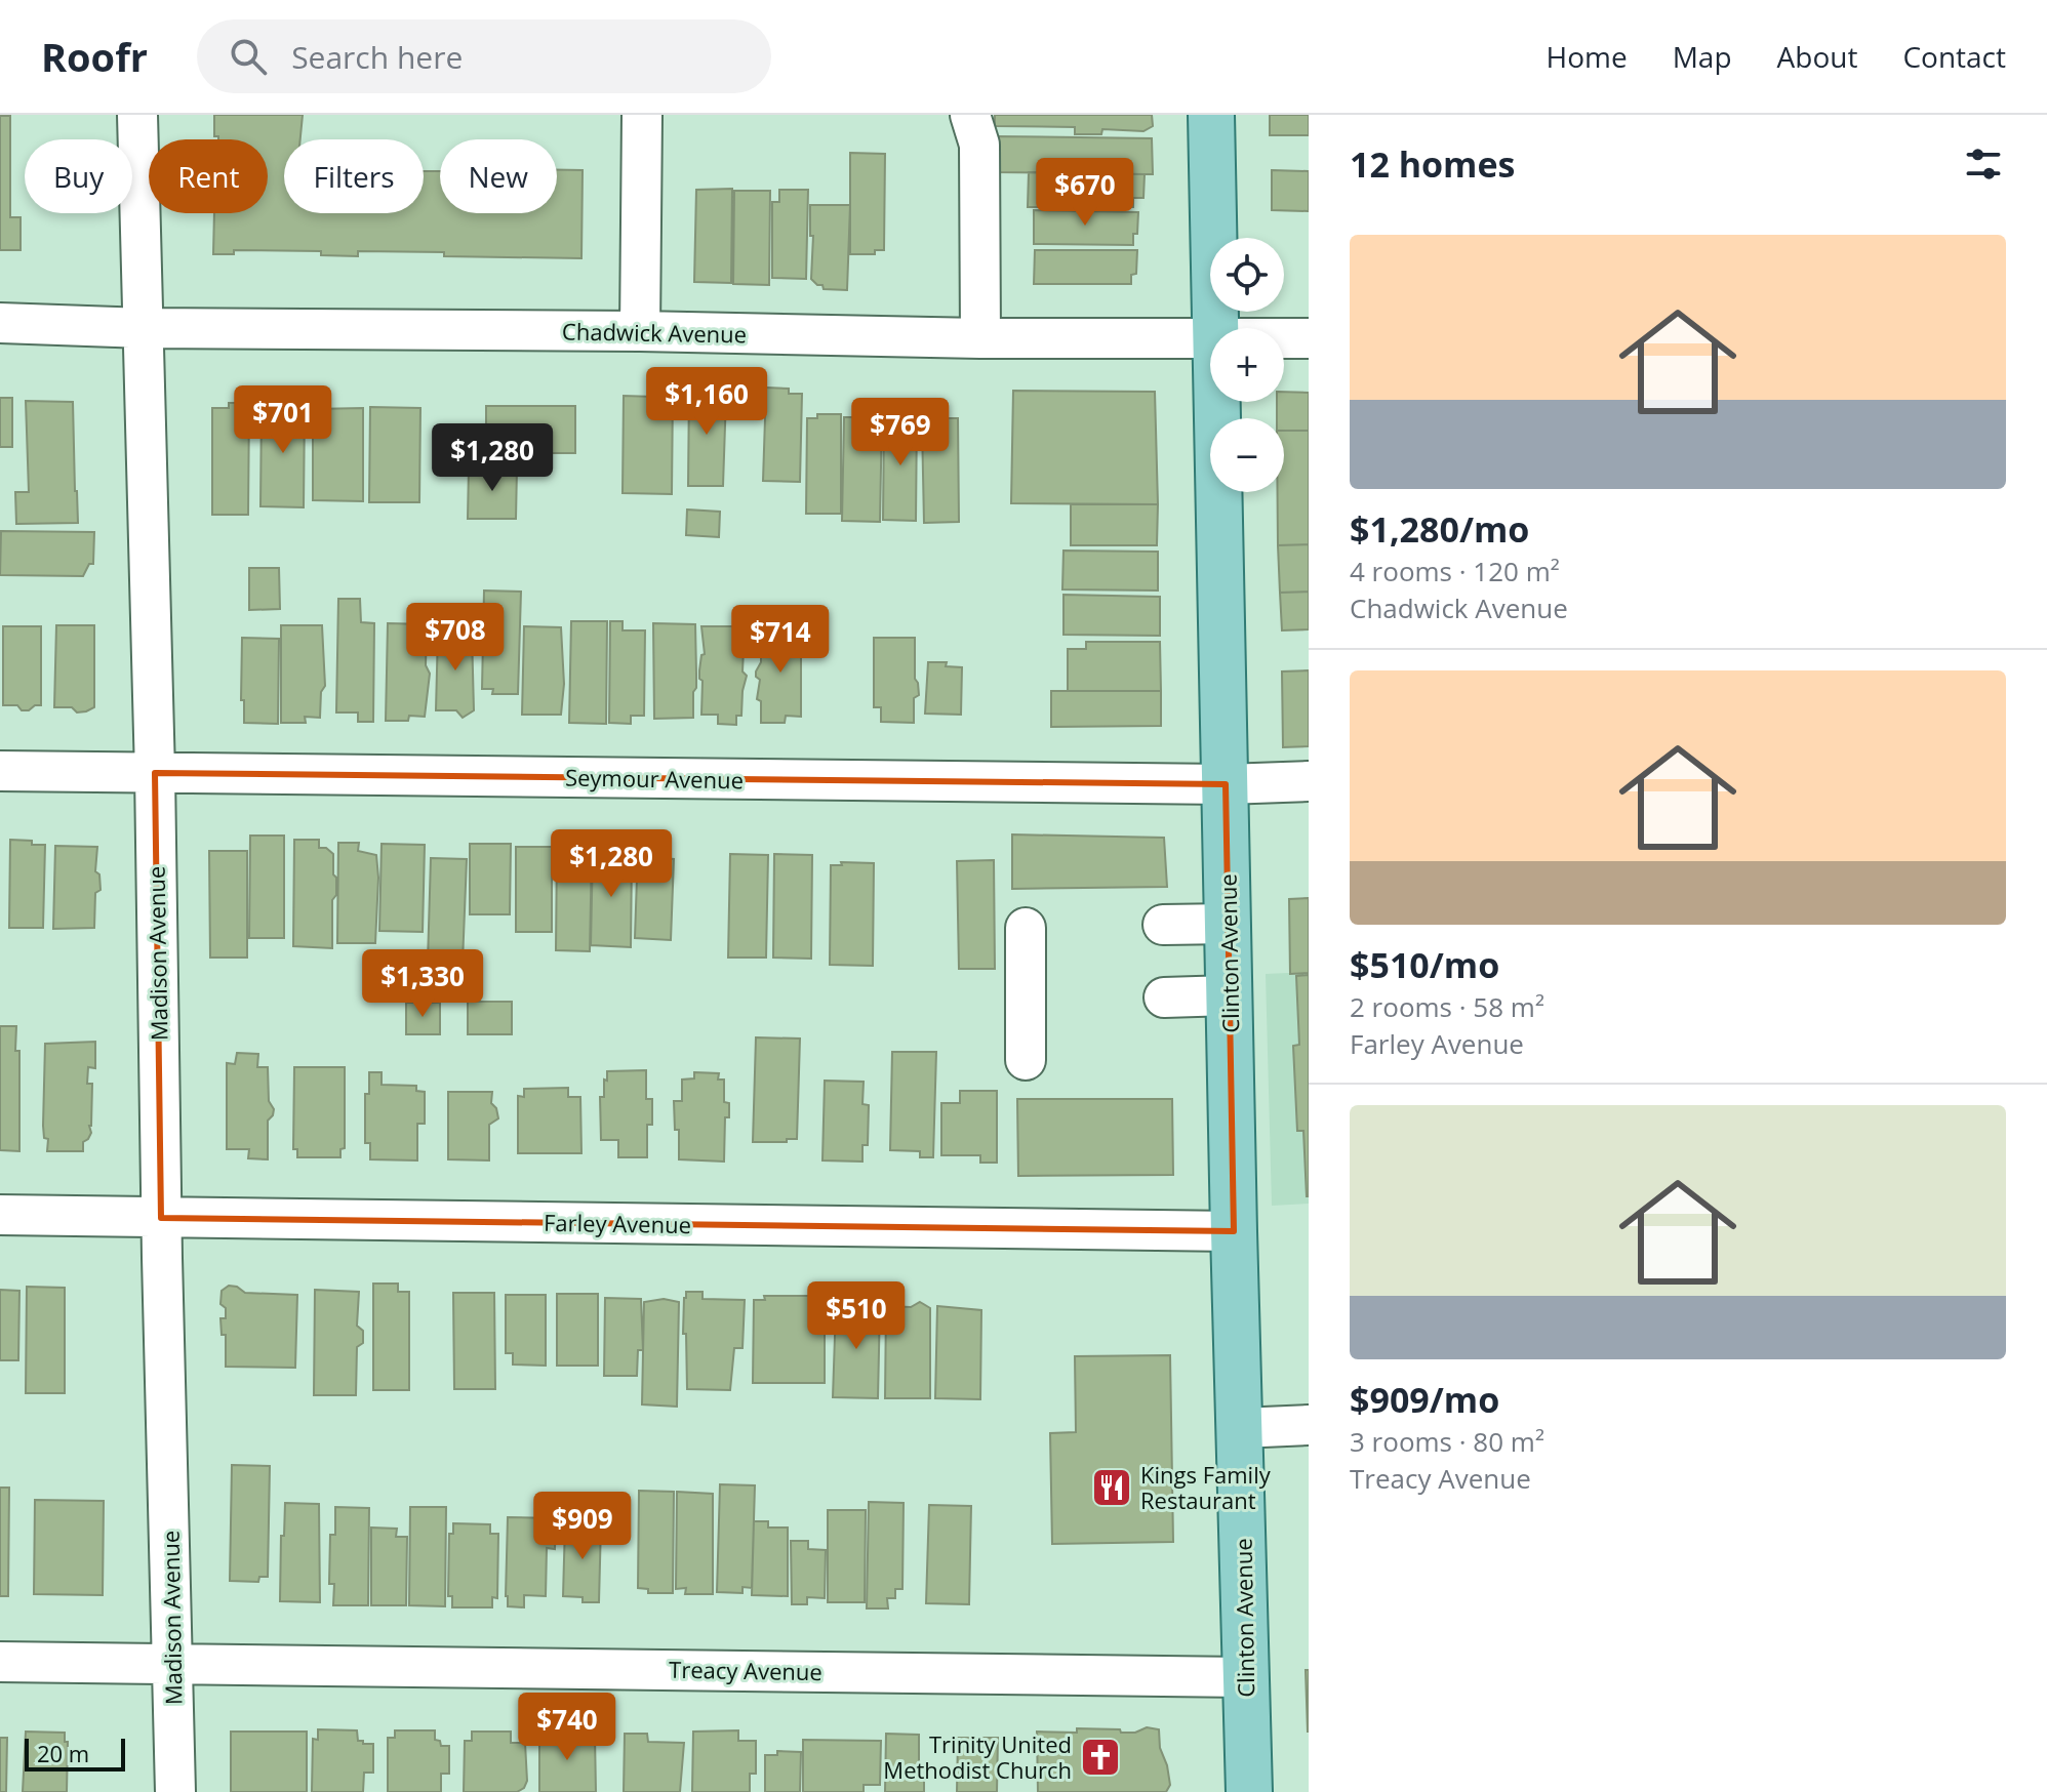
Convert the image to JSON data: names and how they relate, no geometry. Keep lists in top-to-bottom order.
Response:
{
  "streets": {
    "main road": ["Clinton Avenue"],
    "street": [
      "Chadwick Avenue",
      "Seymour Avenue",
      "Madison Avenue",
      "Farley Avenue",
      "Treacy Avenue"
    ]
  },
  "crossings": [
    ["Chadwick Avenue", "Madison Avenue"],
    ["Seymour Avenue", "Madison Avenue"],
    ["Seymour Avenue", "Clinton Avenue"],
    ["Madison Avenue", "Farley Avenue"],
    ["Madison Avenue", "Treacy Avenue"],
    ["Clinton Avenue", "Farley Avenue"],
    ["Clinton Avenue", "Treacy Avenue"]
  ],
  "places": {
    "restaurant": ["Kings Family Restaurant"],
    "church": ["Trinity United Methodist Church"]
  },
  "scale_bar": "20 m",
  "page": {
    "header": "Roofr",
    "search": "Search here",
    "nav": [
      "Home",
      "Map",
      "About",
      "Contact"
    ],
    "heading": "12 homes",
    "chip": [
      "Buy",
      "Rent",
      "Filters",
      "New"
    ],
    "price": [
      "$670",
      "$1,160",
      "$701",
      "$769",
      "$1,280",
      "$708",
      "$714",
      "$1,280",
      "$1,330",
      "$510",
      "$909",
      "$740"
    ],
    "list": [
      {
        "name": "$1,280/mo",
        "note": "4 rooms · 120 m² · Chadwick Avenue"
      },
      {
        "name": "$510/mo",
        "note": "2 rooms · 58 m² · Farley Avenue"
      },
      {
        "name": "$909/mo",
        "note": "3 rooms · 80 m² · Treacy Avenue"
      }
    ],
    "map_buttons": ["+", "−"],
    "scale": "20 m"
  }
}
